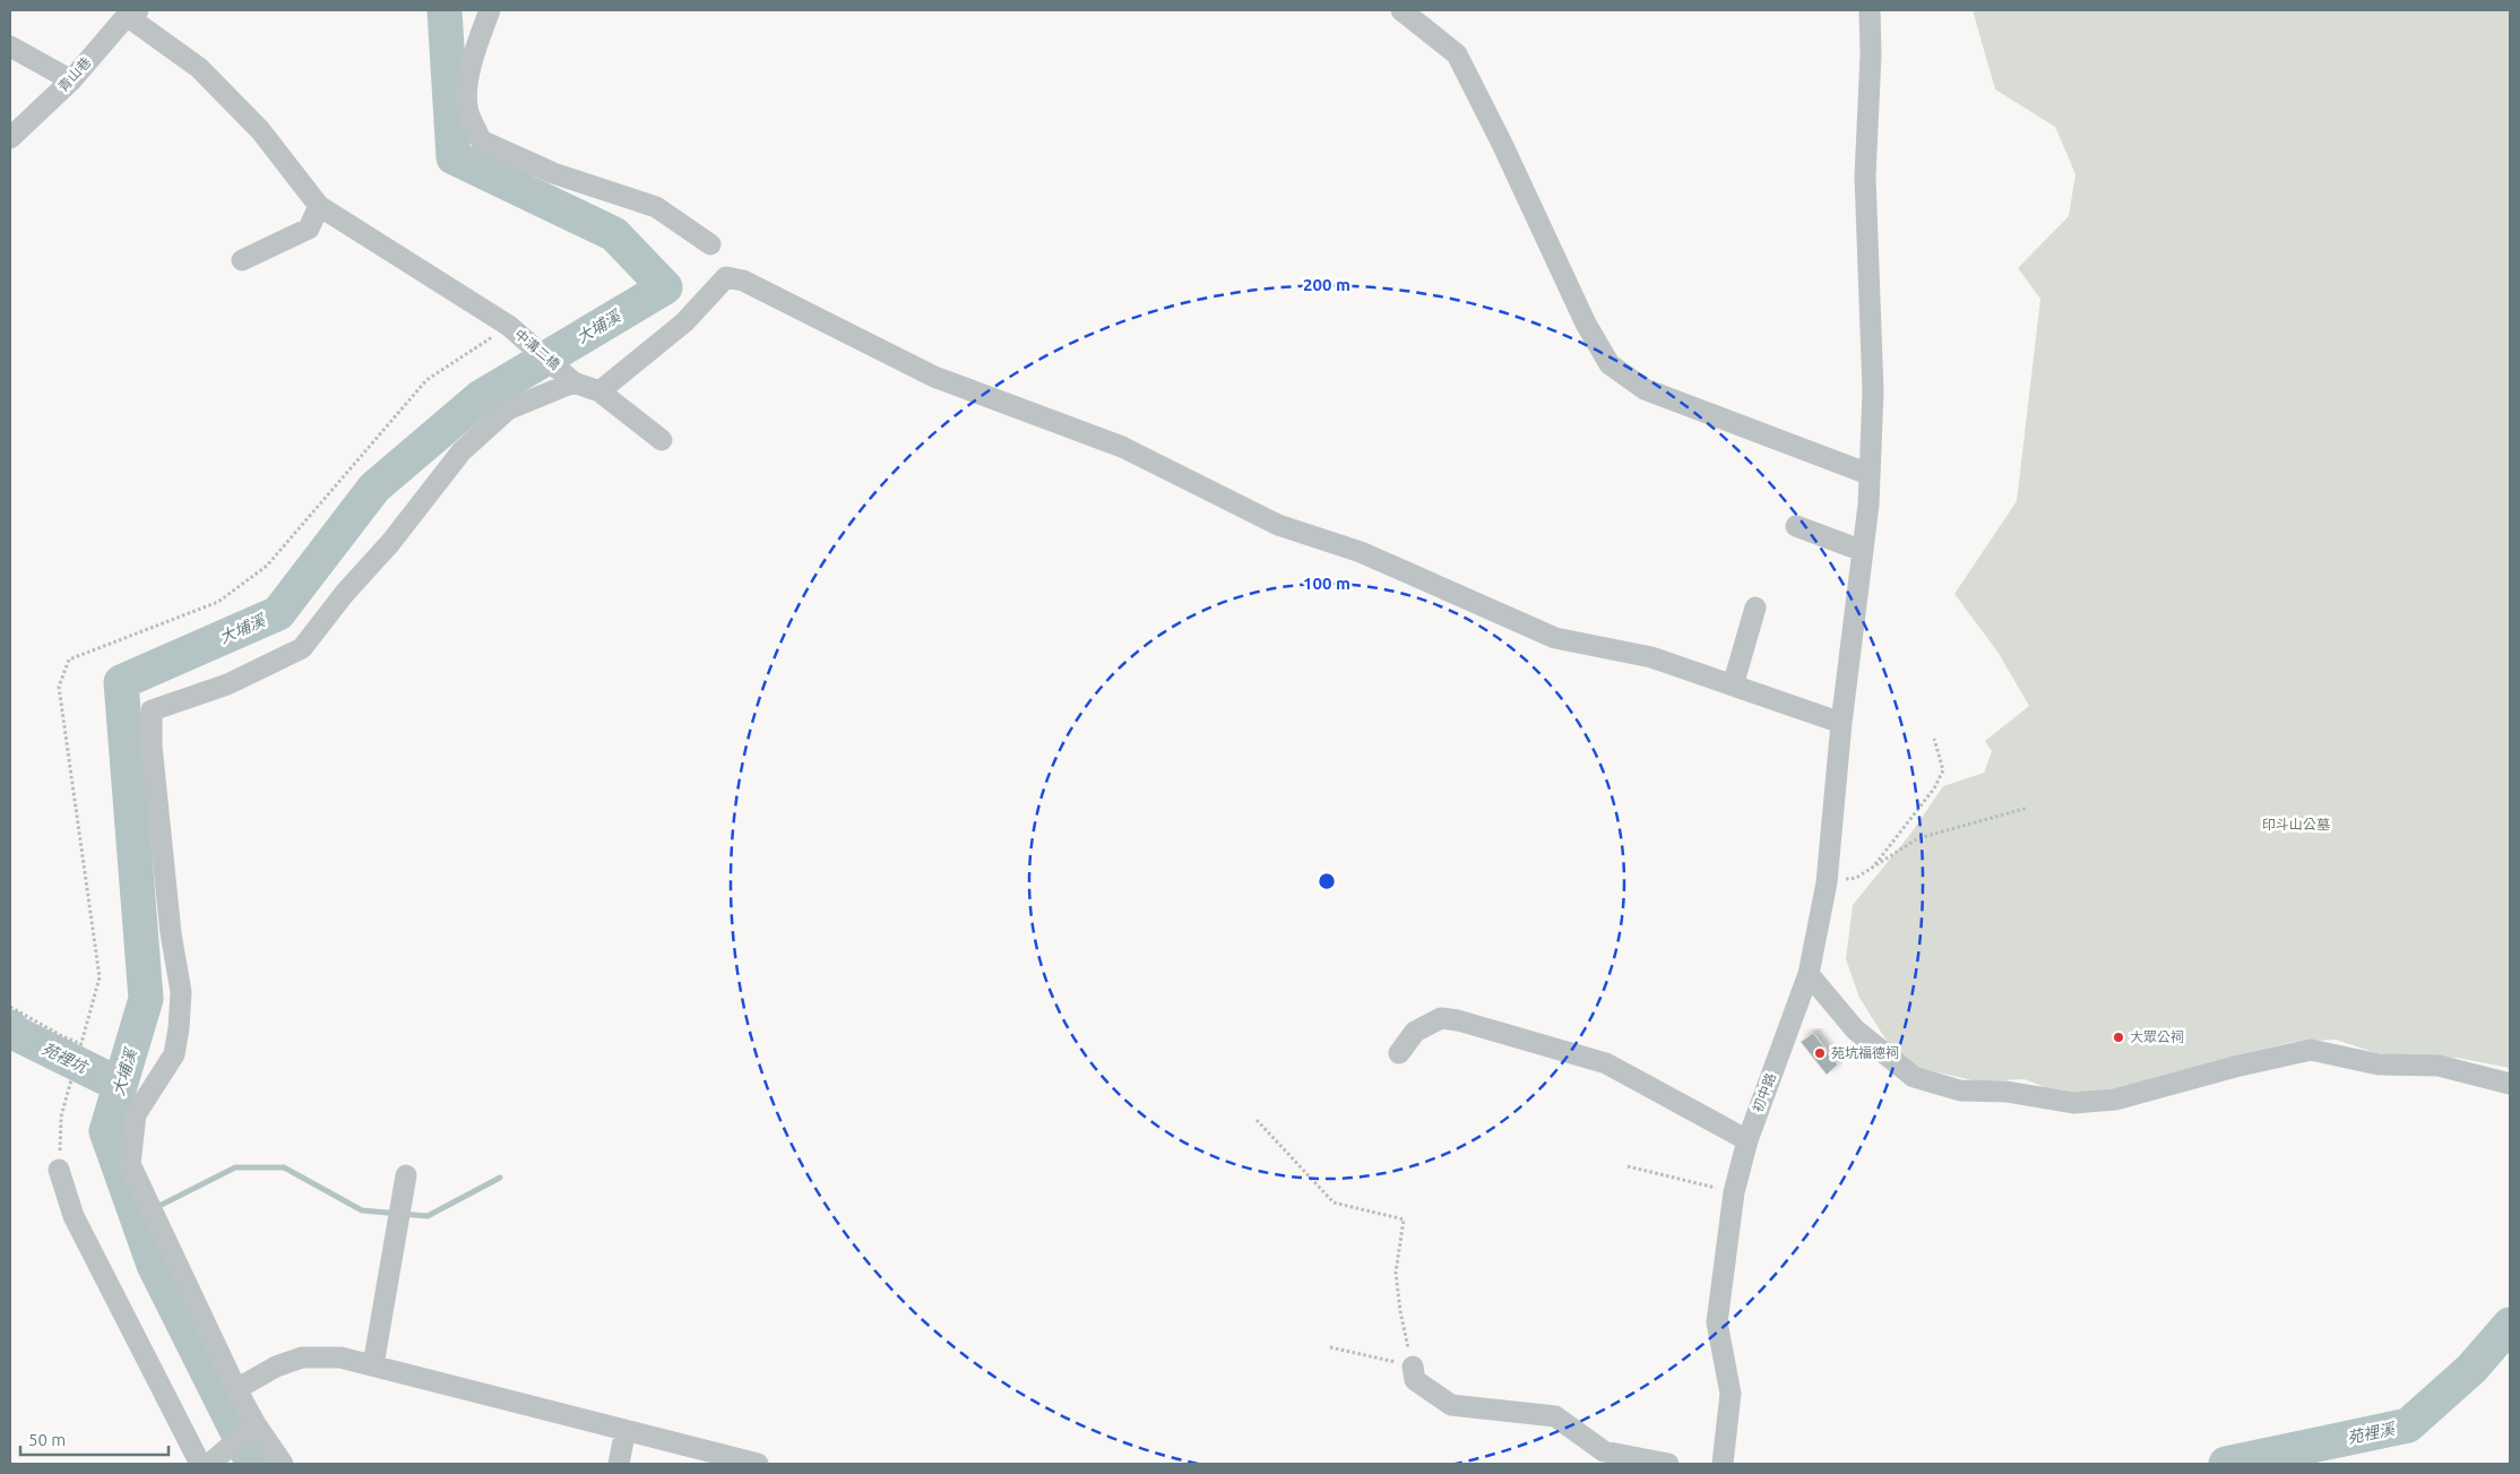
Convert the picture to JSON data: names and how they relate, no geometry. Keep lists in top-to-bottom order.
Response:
{
  "streets": {
    "street": ["青山巷", "中溝二橋", "初中路"]
  },
  "crossings": [
    ["青山巷", "中溝二橋"]
  ],
  "water": ["大埔溪", "苑裡坑", "苑裡溪"],
  "parks": ["印斗山公墓"],
  "places": ["大眾公祠", "苑坑福德祠"],
  "scale_bar": "50 m",
  "rings": ["200 m", "100 m"]
}
